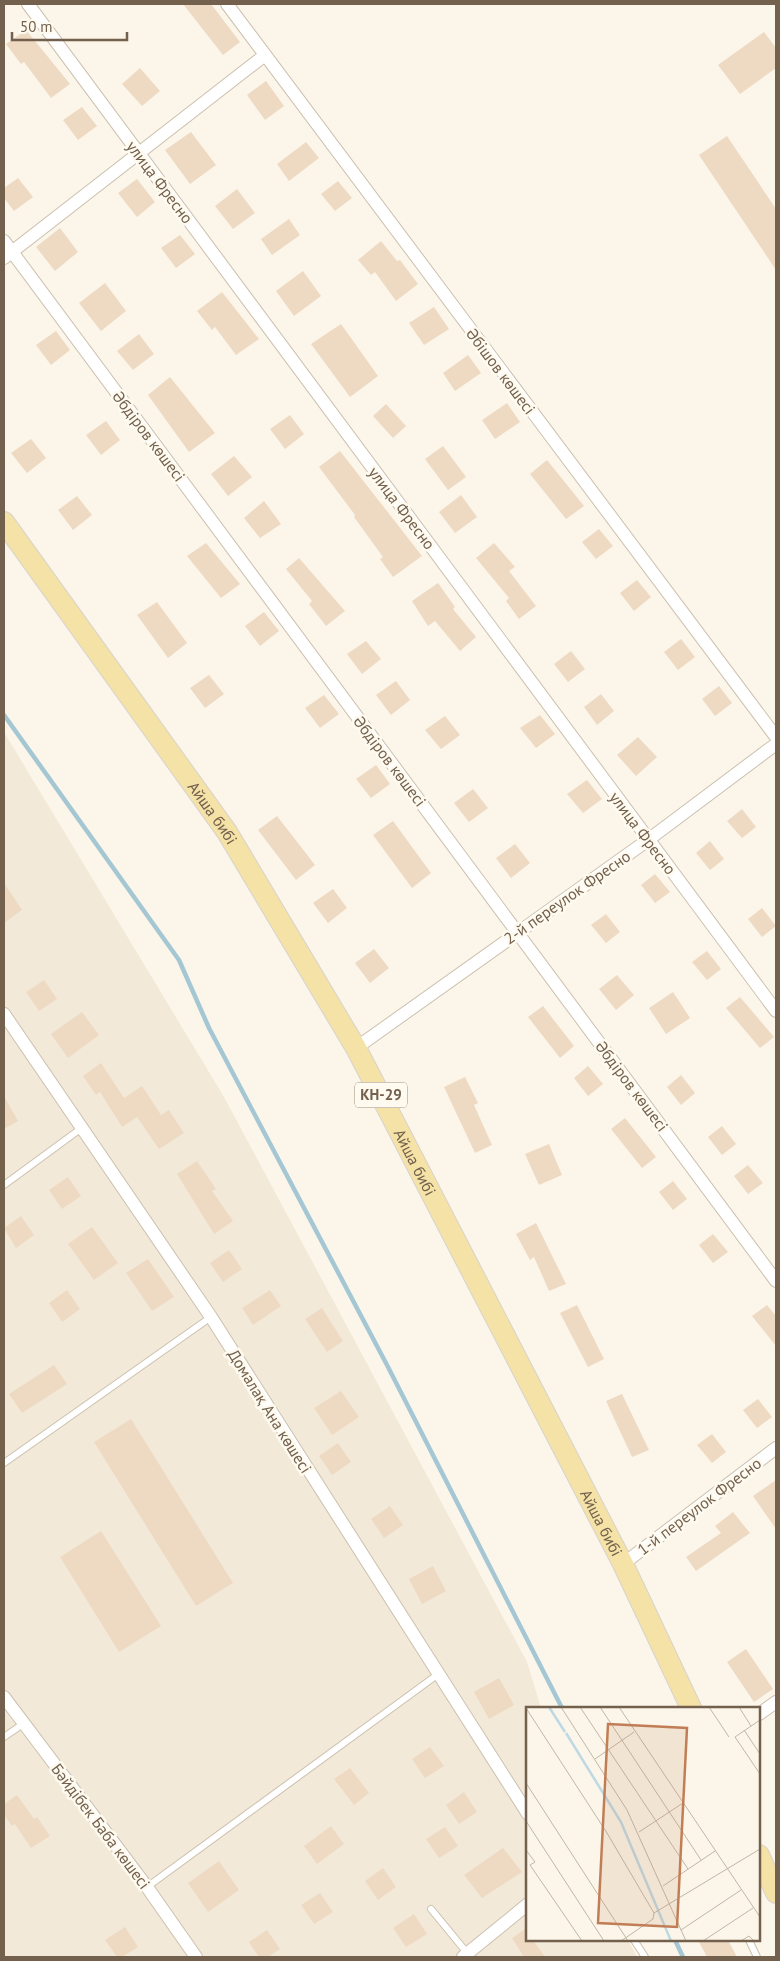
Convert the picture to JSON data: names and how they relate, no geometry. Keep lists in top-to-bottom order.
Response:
{
  "streets": {
    "main road": ["Айша бибі", "КН-29"],
    "street": [
      "улица Фресно",
      "Әбішов көшесі",
      "Әбдіров көшесі",
      "2-й переулок Фресно",
      "Домалақ Ана көшесі",
      "1-й переулок Фресно",
      "Бәйдібек Баба көшесі"
    ]
  },
  "crossings": [
    ["улица Фресно", "2-й переулок Фресно"],
    ["Әбдіров көшесі", "2-й переулок Фресно"],
    ["Айша бибі", "2-й переулок Фресно"],
    ["Айша бибі", "1-й переулок Фресно"]
  ],
  "scale_bar": "50 m"
}
